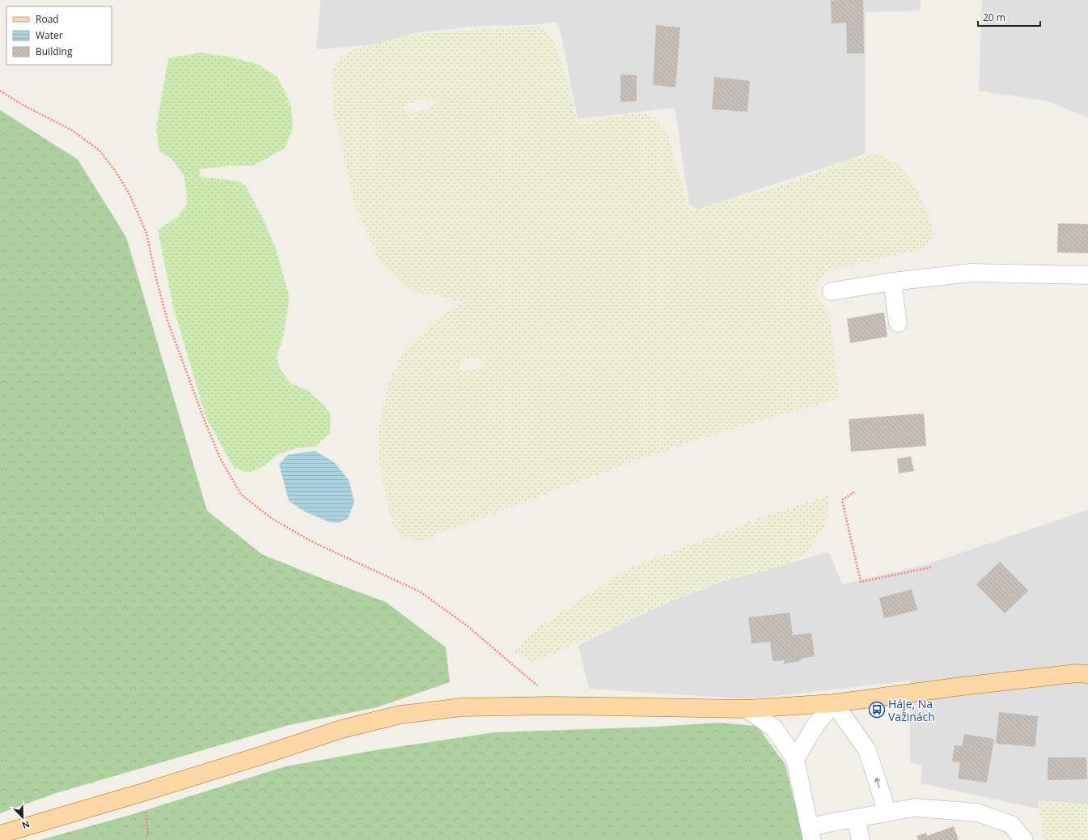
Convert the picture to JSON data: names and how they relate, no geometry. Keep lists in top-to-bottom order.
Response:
{
  "places": {
    "bus stop": ["Háje, Na Važinách"]
  },
  "legend": ["Road", "Water", "Building"],
  "scale_bar": "20 m",
  "north": "bottom right"
}
